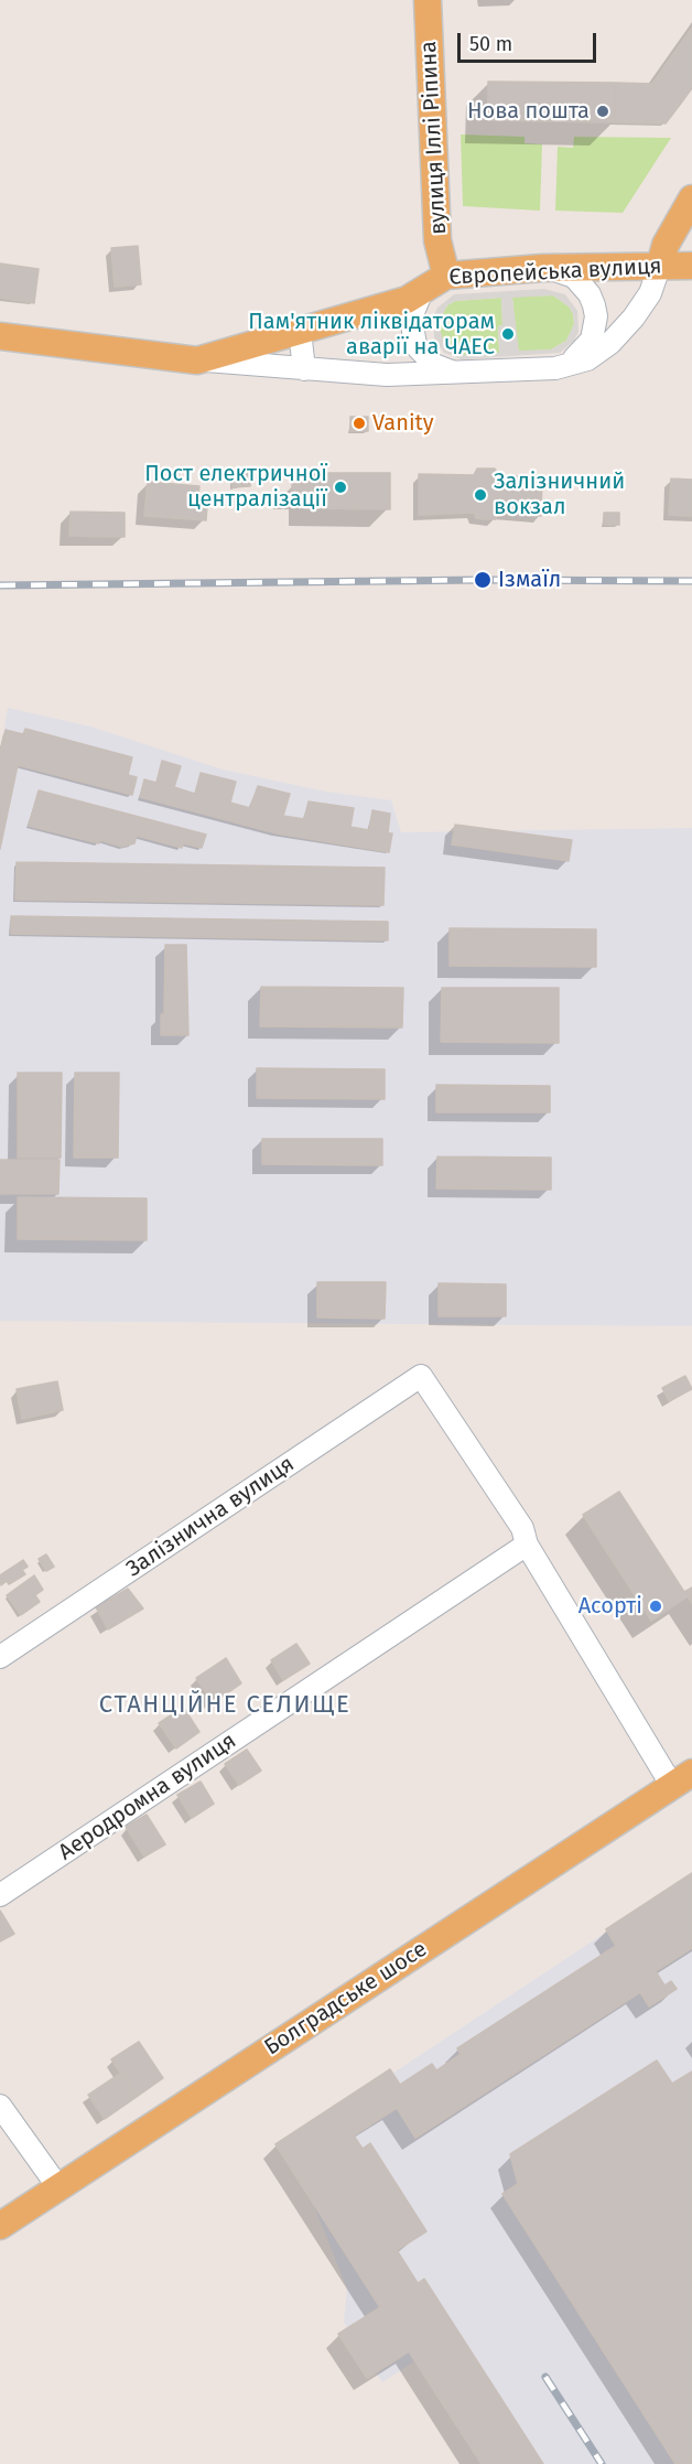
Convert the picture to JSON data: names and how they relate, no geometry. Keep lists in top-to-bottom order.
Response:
{
  "streets": {
    "main road": ["вулиця Іллі Ріпина", "Європейська вулиця", "Болградське шосе"],
    "street": ["Залізнична вулиця", "Аеродромна вулиця"]
  },
  "crossings": [
    ["вулиця Іллі Ріпина", "Європейська вулиця"],
    ["Залізнична вулиця", "Аеродромна вулиця"]
  ],
  "districts": ["СТАНЦІЙНЕ СЕЛИЩЕ"],
  "places": [
    "Нова пошта",
    "Пам'ятник ліквідаторам аварії на ЧАЕС",
    "Vanity",
    "Пост електричної централізації",
    "Залізничний вокзал",
    "Ізмаїл",
    "Асорті"
  ],
  "scale_bar": "50 m"
}
